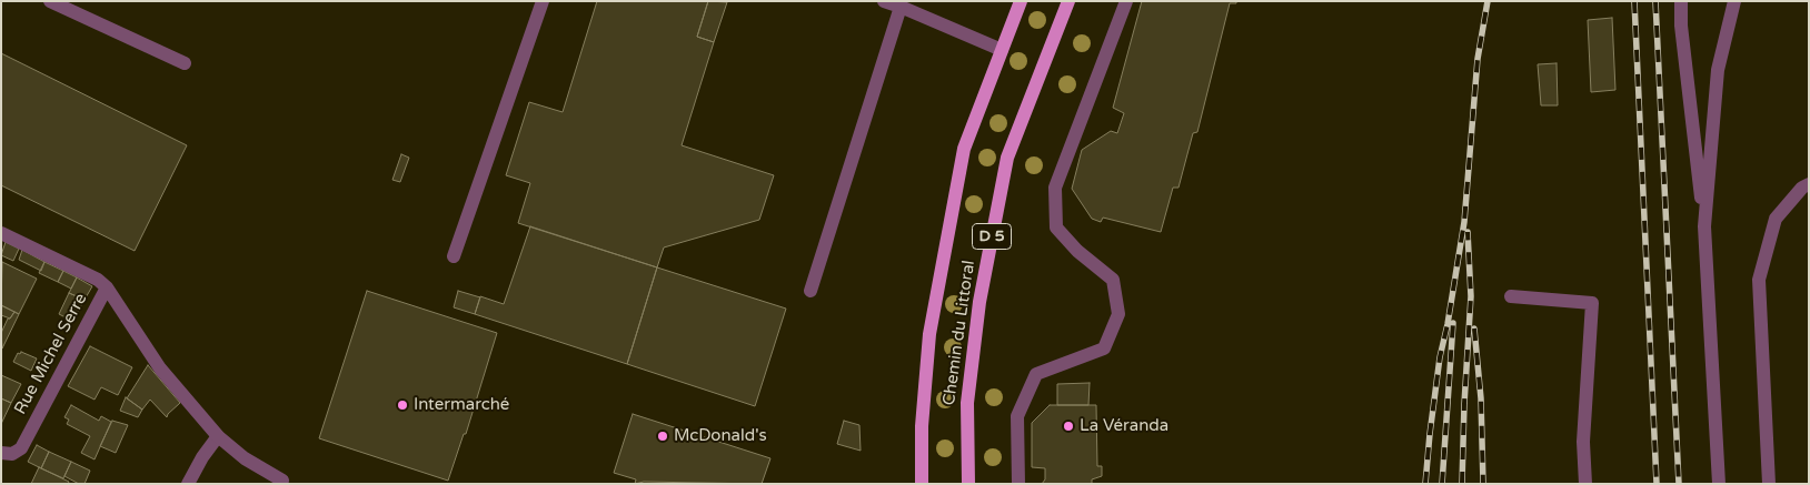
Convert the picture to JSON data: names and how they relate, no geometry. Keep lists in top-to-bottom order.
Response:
{
  "streets": {
    "main road": ["D 5", "Chemin du Littoral"],
    "street": ["Rue Michel Serre"]
  },
  "places": ["Intermarché", "La Véranda", "McDonald's"]
}
